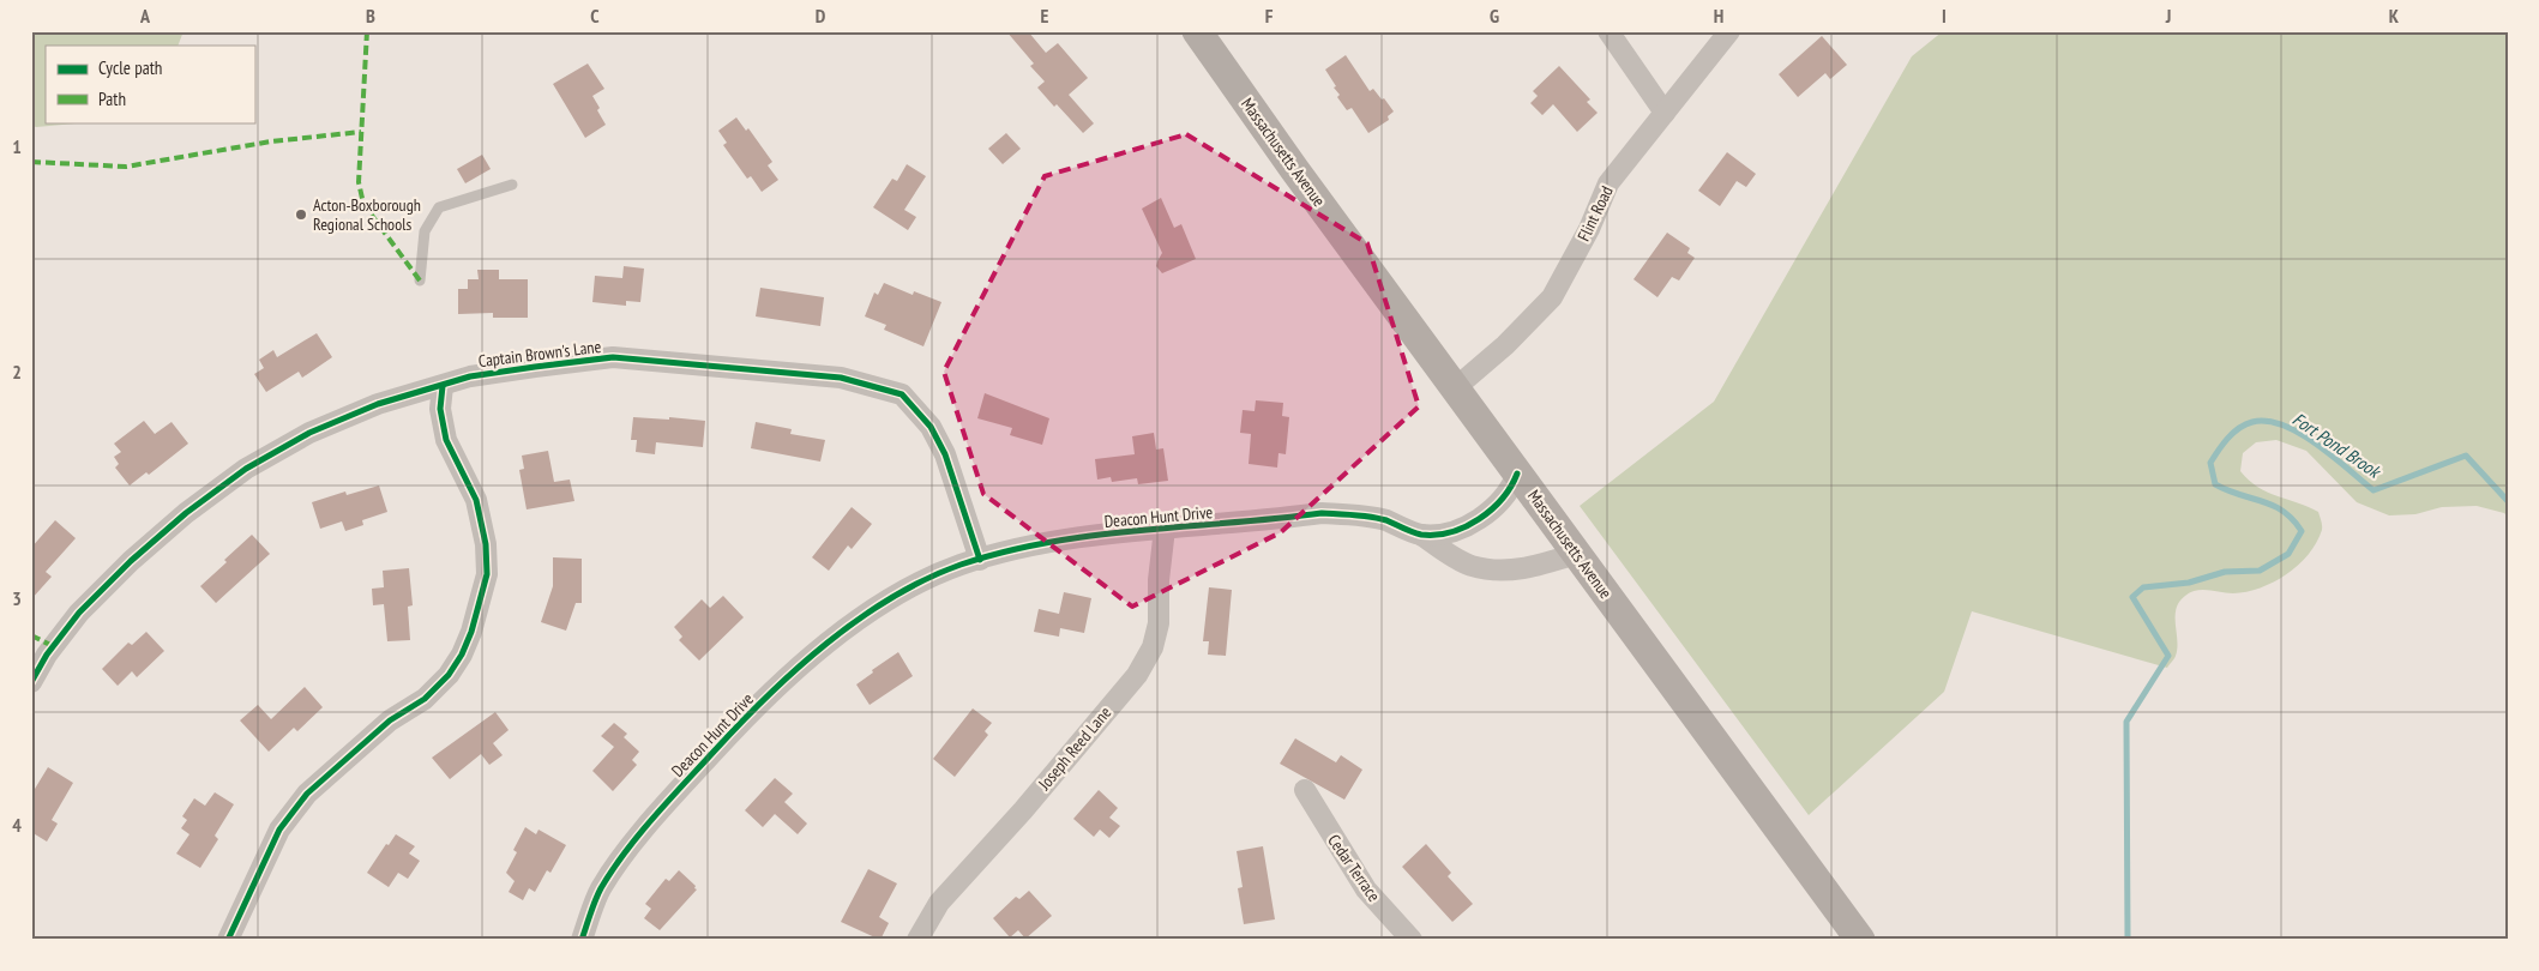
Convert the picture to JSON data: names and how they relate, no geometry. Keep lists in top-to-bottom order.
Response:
{
  "streets": {
    "main road": ["Massachusetts Avenue"],
    "street": [
      "Flint Road",
      "Captain Brown's Lane",
      "Deacon Hunt Drive",
      "Joseph Reed Lane",
      "Cedar Terrace"
    ]
  },
  "crossings": [
    ["Massachusetts Avenue", "Flint Road"],
    ["Massachusetts Avenue", "Deacon Hunt Drive"],
    ["Captain Brown's Lane", "Deacon Hunt Drive"],
    ["Deacon Hunt Drive", "Joseph Reed Lane"]
  ],
  "water": ["Fort Pond Brook"],
  "places": ["Acton-Boxborough Regional Schools"],
  "legend": ["Cycle path", "Path"],
  "grid": {
    "columns": [
      "A",
      "B",
      "C",
      "D",
      "E",
      "F",
      "G",
      "H",
      "I",
      "J",
      "K"
    ],
    "rows": [
      "1",
      "2",
      "3",
      "4"
    ]
  }
}
